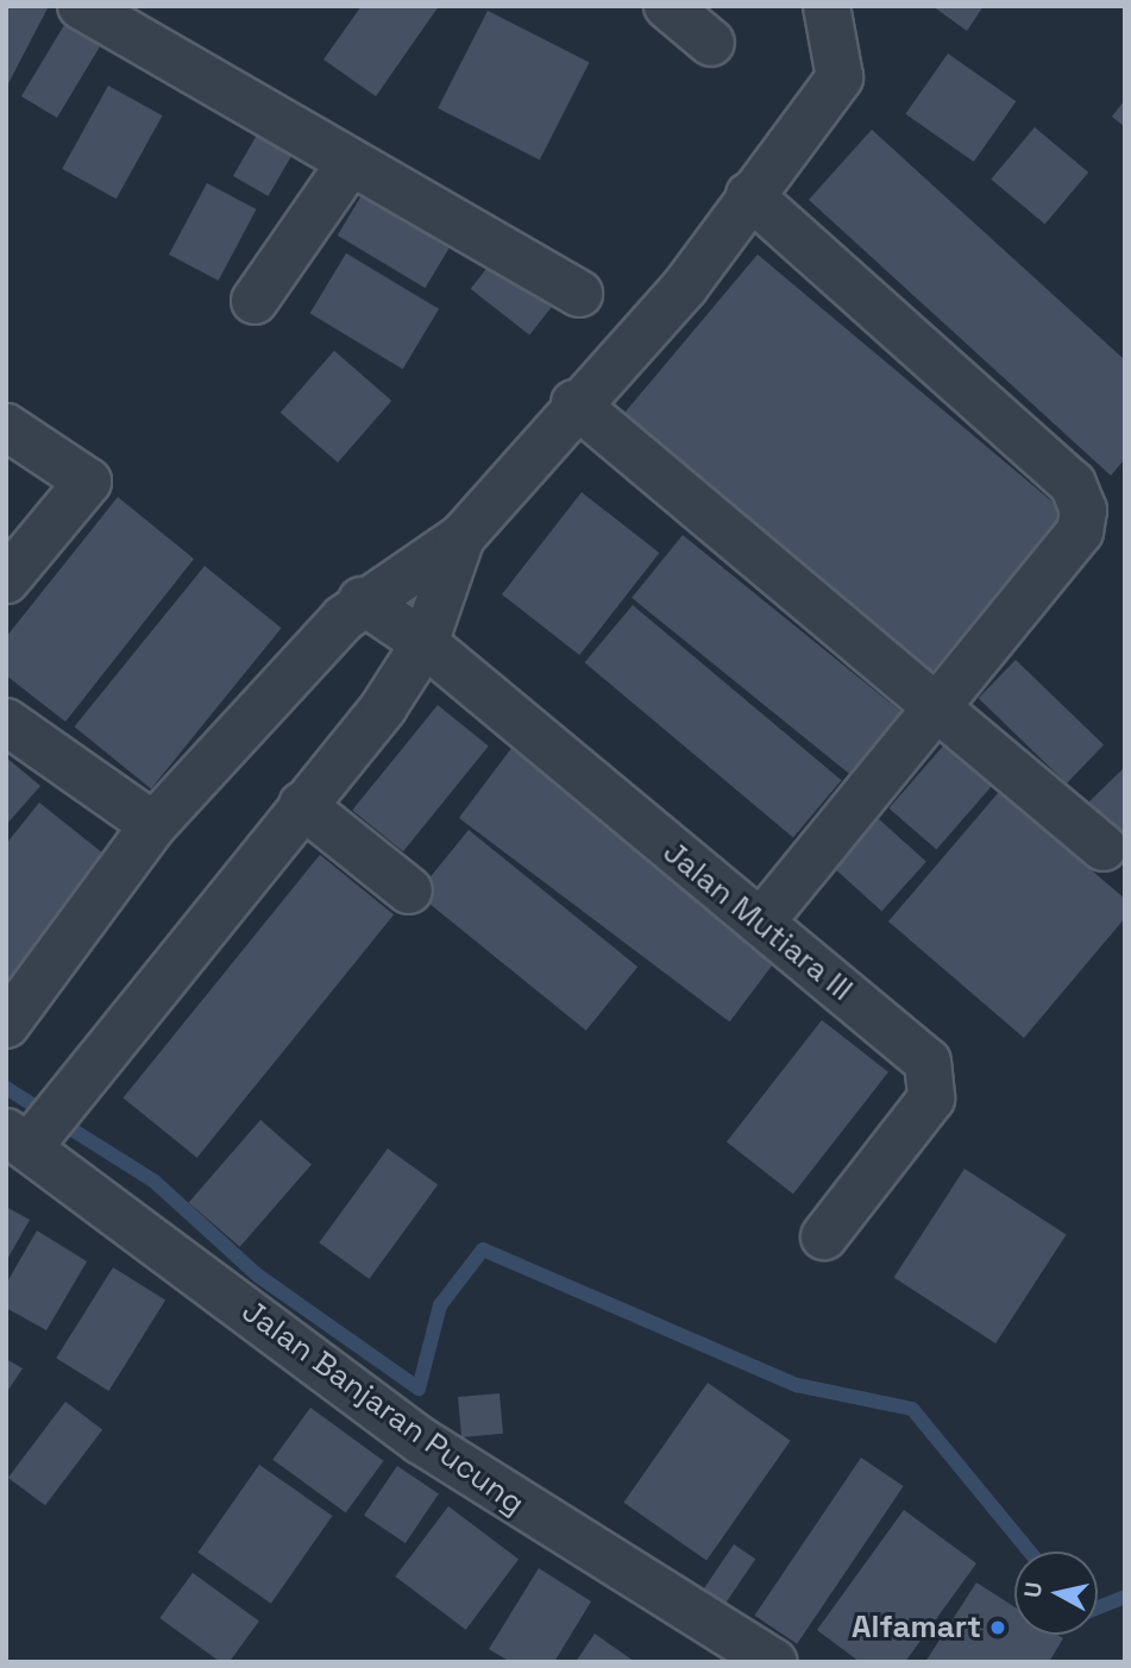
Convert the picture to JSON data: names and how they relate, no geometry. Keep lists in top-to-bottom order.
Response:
{
  "streets": {
    "street": ["Jalan Mutiara III", "Jalan Banjaran Pucung"]
  },
  "places": ["Alfamart"],
  "north": "left"
}
